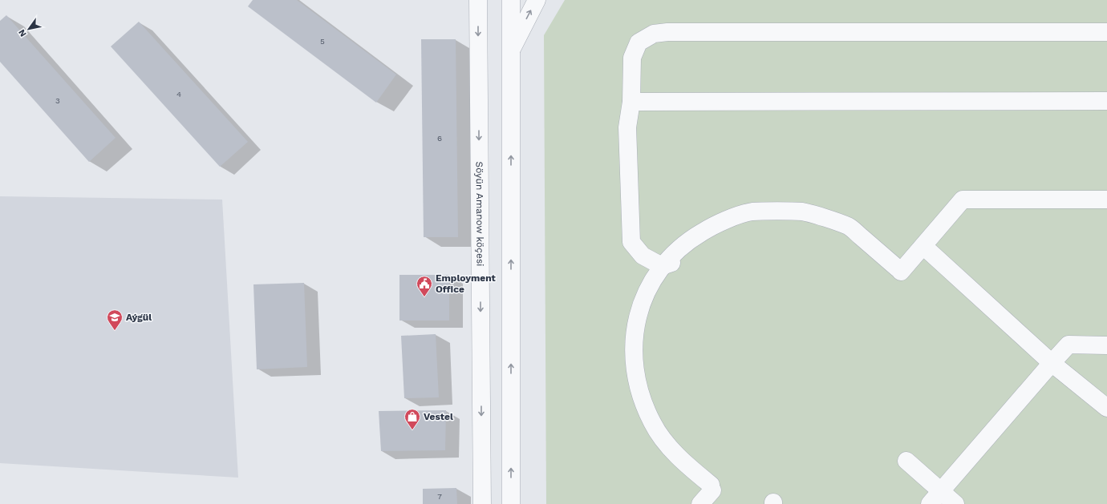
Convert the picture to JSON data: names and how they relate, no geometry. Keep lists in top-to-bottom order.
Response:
{
  "streets": {
    "street": ["Söyün Amanow köçesi"]
  },
  "places": {
    "public building": ["Employment Office"],
    "school or university": ["Aýgül"],
    "shop": ["Vestel"]
  },
  "house_numbers": [
    "5",
    "4",
    "3",
    "6",
    "7"
  ],
  "north": "bottom left"
}
